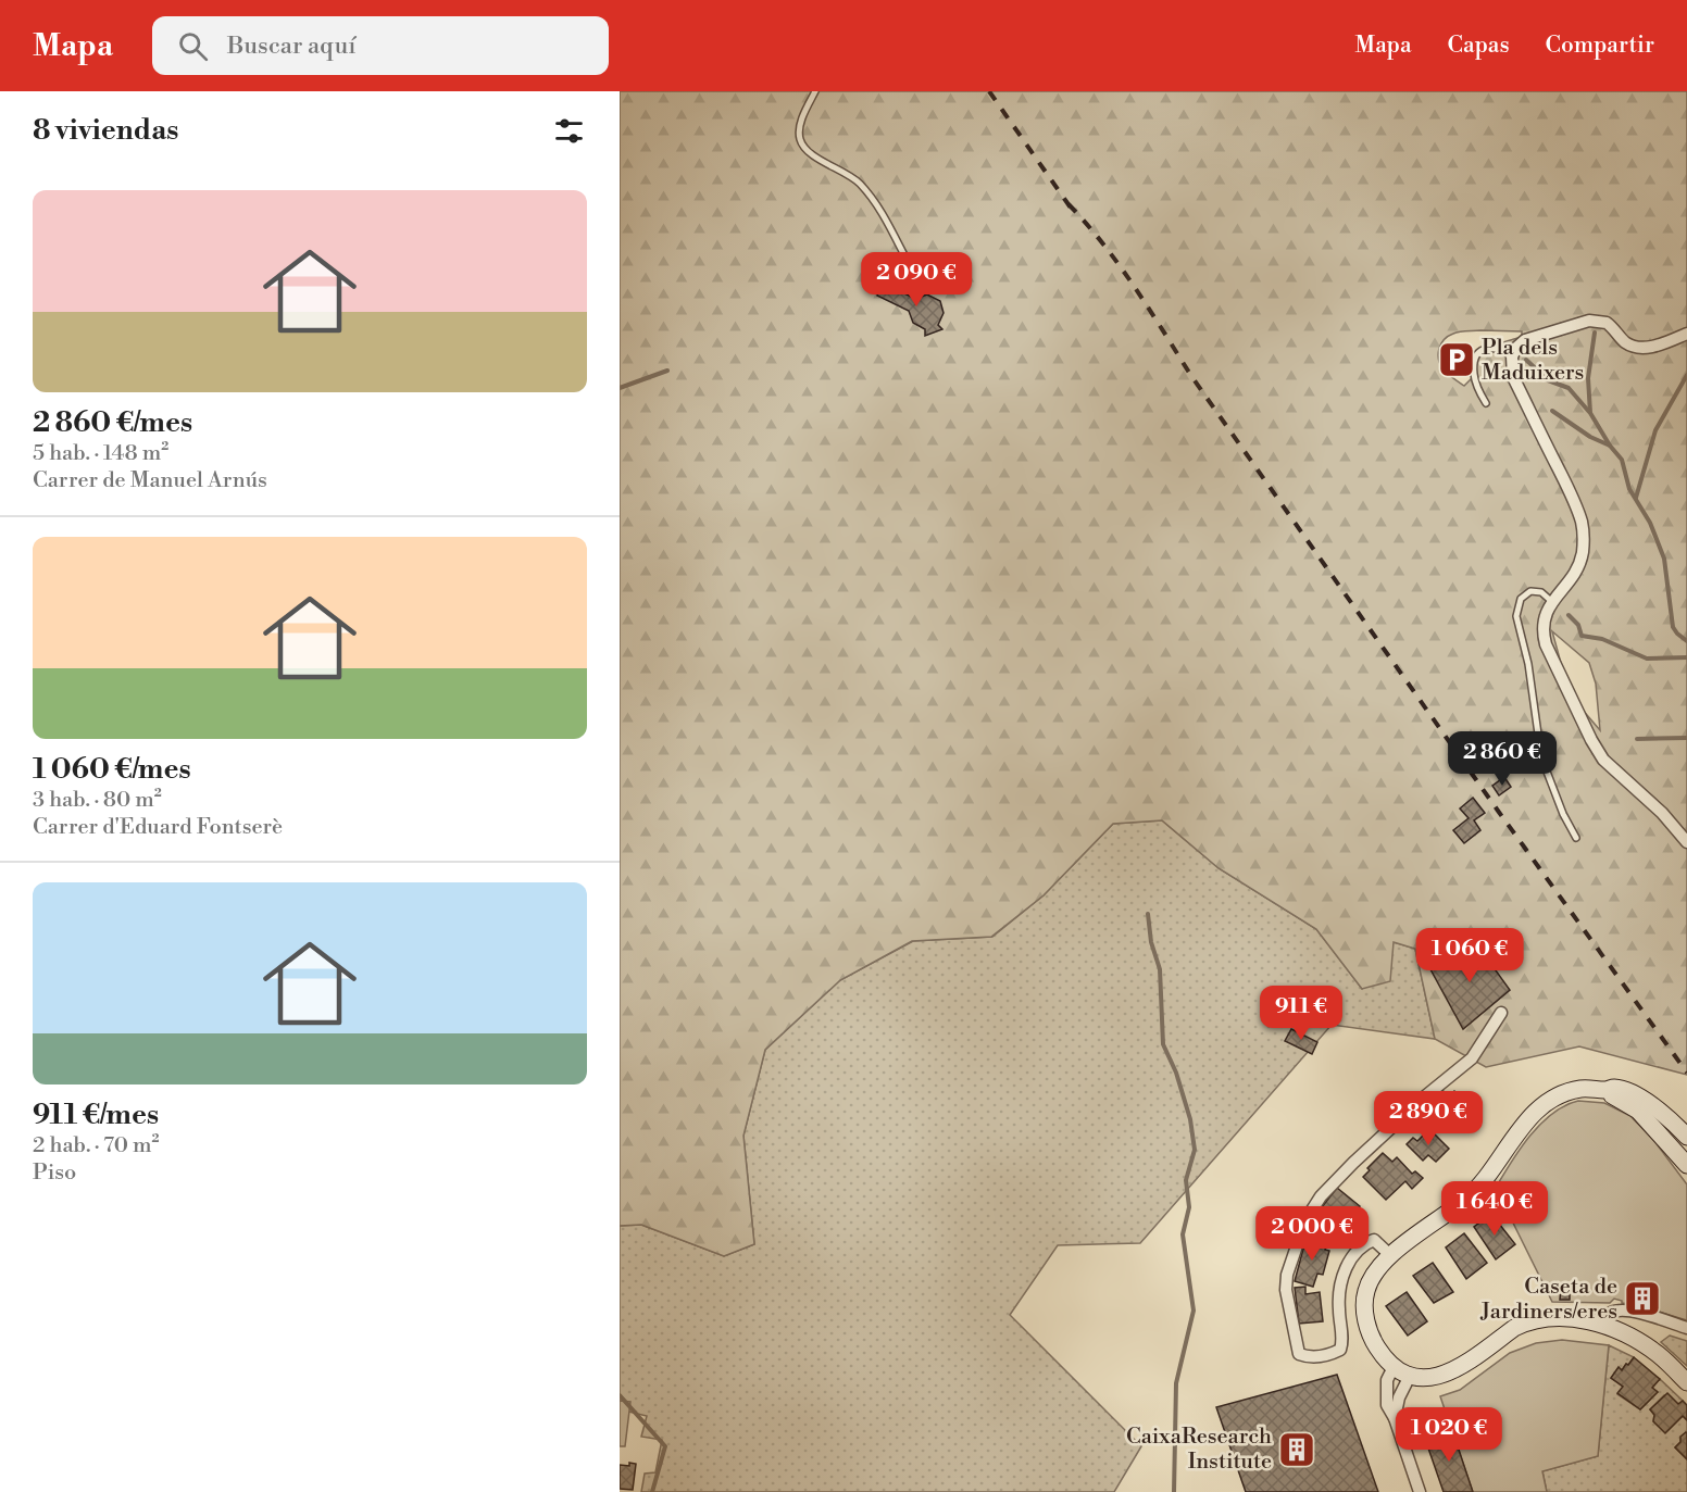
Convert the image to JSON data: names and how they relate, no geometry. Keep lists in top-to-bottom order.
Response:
{
  "places": {
    "parking": ["Pla dels Maduixers"],
    "building": ["Caseta de Jardiners/eres", "CaixaResearch Institute"]
  },
  "page": {
    "header": "Mapa",
    "search": "Buscar aquí",
    "nav": ["Mapa", "Capas", "Compartir"],
    "heading": "8 viviendas",
    "list": [
      {
        "name": "2 860 €/mes",
        "note": "5 hab. · 148 m² · Carrer de Manuel Arnús"
      },
      {
        "name": "1 060 €/mes",
        "note": "3 hab. · 80 m² · Carrer d'Eduard Fontserè"
      },
      {
        "name": "911 €/mes",
        "note": "2 hab. · 70 m² · Piso"
      }
    ],
    "price": [
      "2 090 €",
      "2 860 €",
      "1 060 €",
      "911 €",
      "2 890 €",
      "1 640 €",
      "2 000 €",
      "1 020 €"
    ]
  }
}
